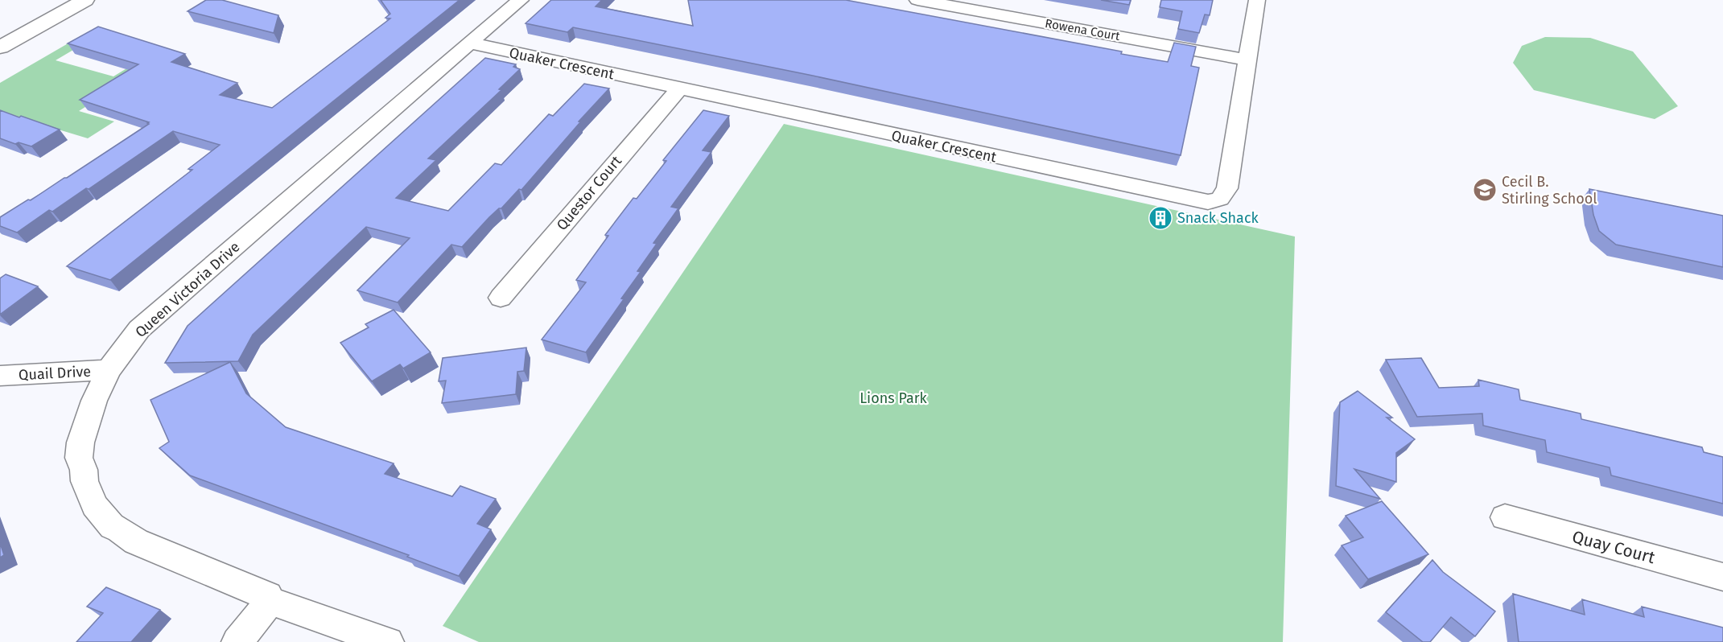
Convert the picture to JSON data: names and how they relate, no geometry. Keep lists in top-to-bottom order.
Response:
{
  "streets": {
    "street": [
      "Rowena Court",
      "Quaker Crescent",
      "Questor Court",
      "Queen Victoria Drive",
      "Quail Drive",
      "Quay Court"
    ]
  },
  "crossings": [
    ["Rowena Court", "Quaker Crescent"],
    ["Quaker Crescent", "Questor Court"],
    ["Quaker Crescent", "Queen Victoria Drive"],
    ["Queen Victoria Drive", "Quail Drive"]
  ],
  "parks": ["Lions Park"],
  "places": {
    "school or university": ["Cecil B. Stirling School"],
    "building": ["Snack Shack"]
  }
}
